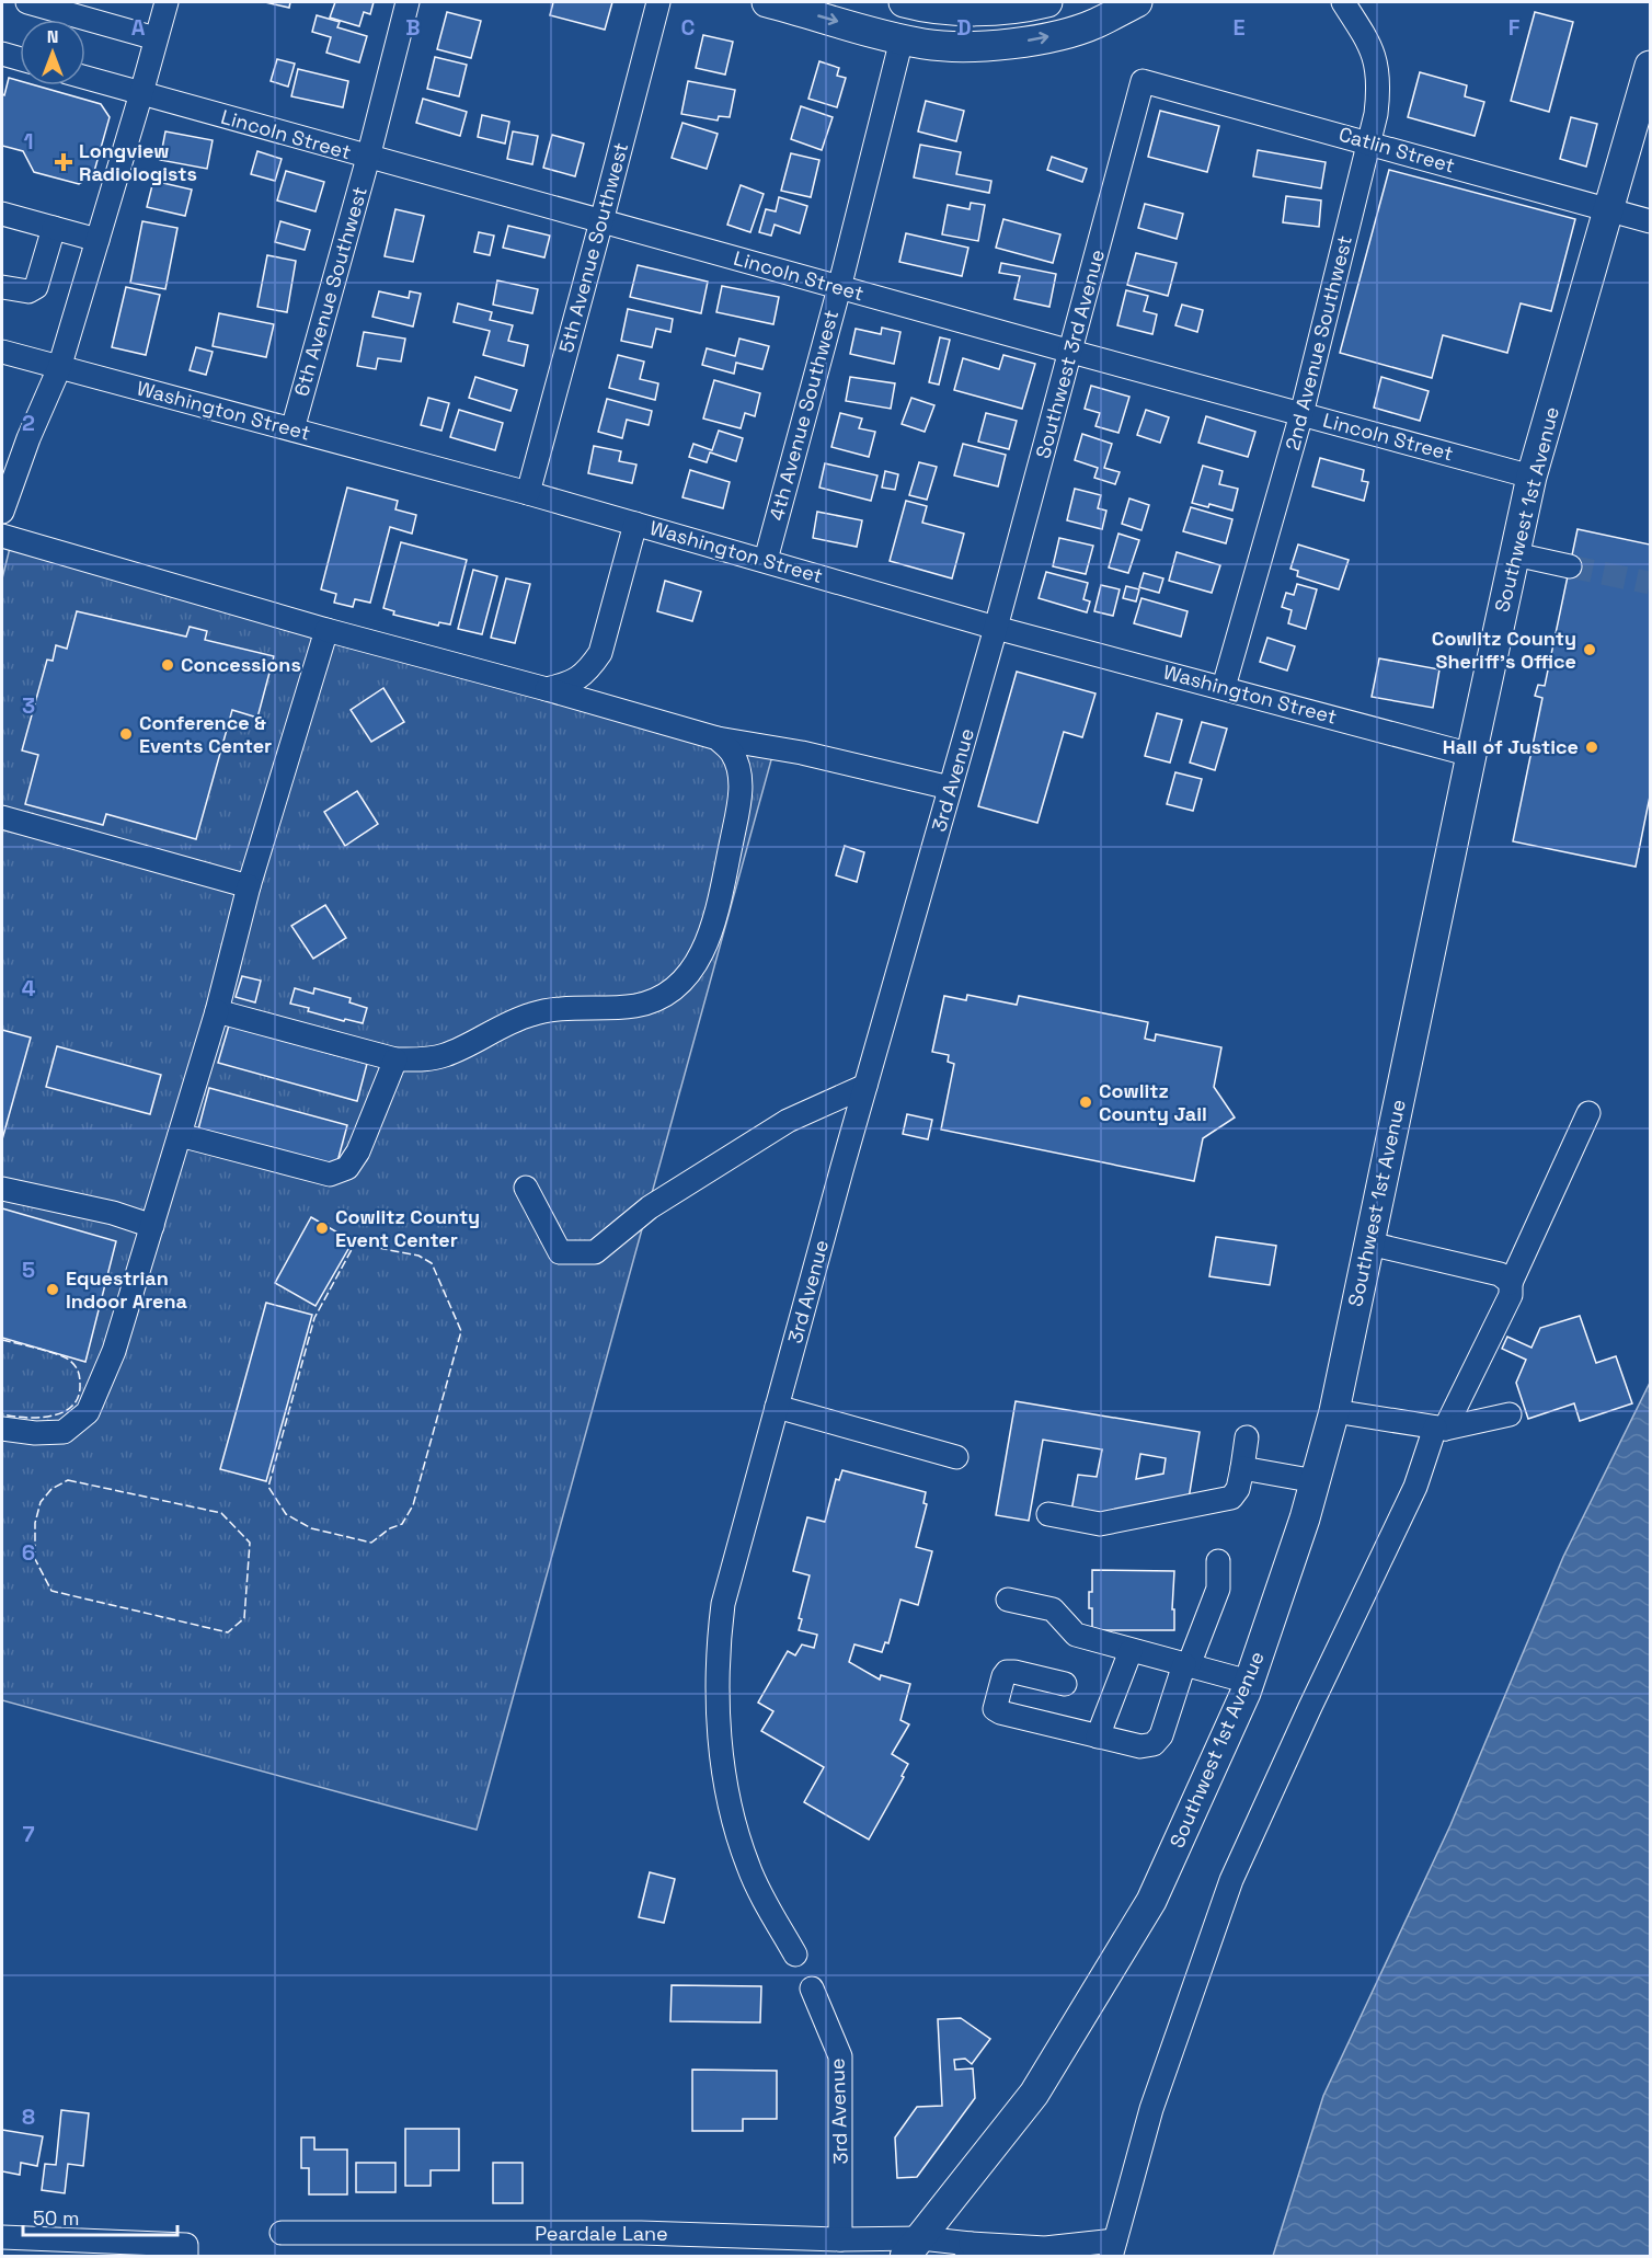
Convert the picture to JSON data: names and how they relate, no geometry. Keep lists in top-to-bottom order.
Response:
{
  "streets": {
    "main road": ["Southwest 1st Avenue"],
    "street": [
      "Lincoln Street",
      "Catlin Street",
      "5th Avenue Southwest",
      "6th Avenue Southwest",
      "2nd Avenue Southwest",
      "Southwest 3rd Avenue",
      "Washington Street",
      "4th Avenue Southwest",
      "3rd Avenue",
      "Peardale Lane"
    ]
  },
  "crossings": [
    ["Lincoln Street", "5th Avenue Southwest"],
    ["Lincoln Street", "6th Avenue Southwest"],
    ["Lincoln Street", "2nd Avenue Southwest"],
    ["Lincoln Street", "Southwest 3rd Avenue"],
    ["Lincoln Street", "4th Avenue Southwest"],
    ["Lincoln Street", "Southwest 1st Avenue"],
    ["Catlin Street", "2nd Avenue Southwest"],
    ["Catlin Street", "Southwest 3rd Avenue"],
    ["Catlin Street", "Southwest 1st Avenue"],
    ["5th Avenue Southwest", "Washington Street"],
    ["6th Avenue Southwest", "Washington Street"],
    ["2nd Avenue Southwest", "Washington Street"],
    ["Southwest 3rd Avenue", "Washington Street"],
    ["Southwest 3rd Avenue", "3rd Avenue"],
    ["Washington Street", "4th Avenue Southwest"],
    ["Washington Street", "Southwest 1st Avenue"],
    ["Washington Street", "3rd Avenue"],
    ["Southwest 1st Avenue", "Peardale Lane"],
    ["3rd Avenue", "Peardale Lane"]
  ],
  "places": {
    "health": ["Longview Radiologists"],
    "other": [
      "Cowlitz County Sheriff’s Office",
      "Concessions",
      "Conference & Events Center",
      "Hall of Justice",
      "Cowlitz County Jail",
      "Cowlitz County Event Center",
      "Equestrian Indoor Arena"
    ]
  },
  "scale_bar": "50 m",
  "north": "top",
  "grid": {
    "columns": [
      "A",
      "B",
      "C",
      "D",
      "E",
      "F"
    ],
    "rows": [
      "1",
      "2",
      "3",
      "4",
      "5",
      "6",
      "7",
      "8"
    ]
  }
}
